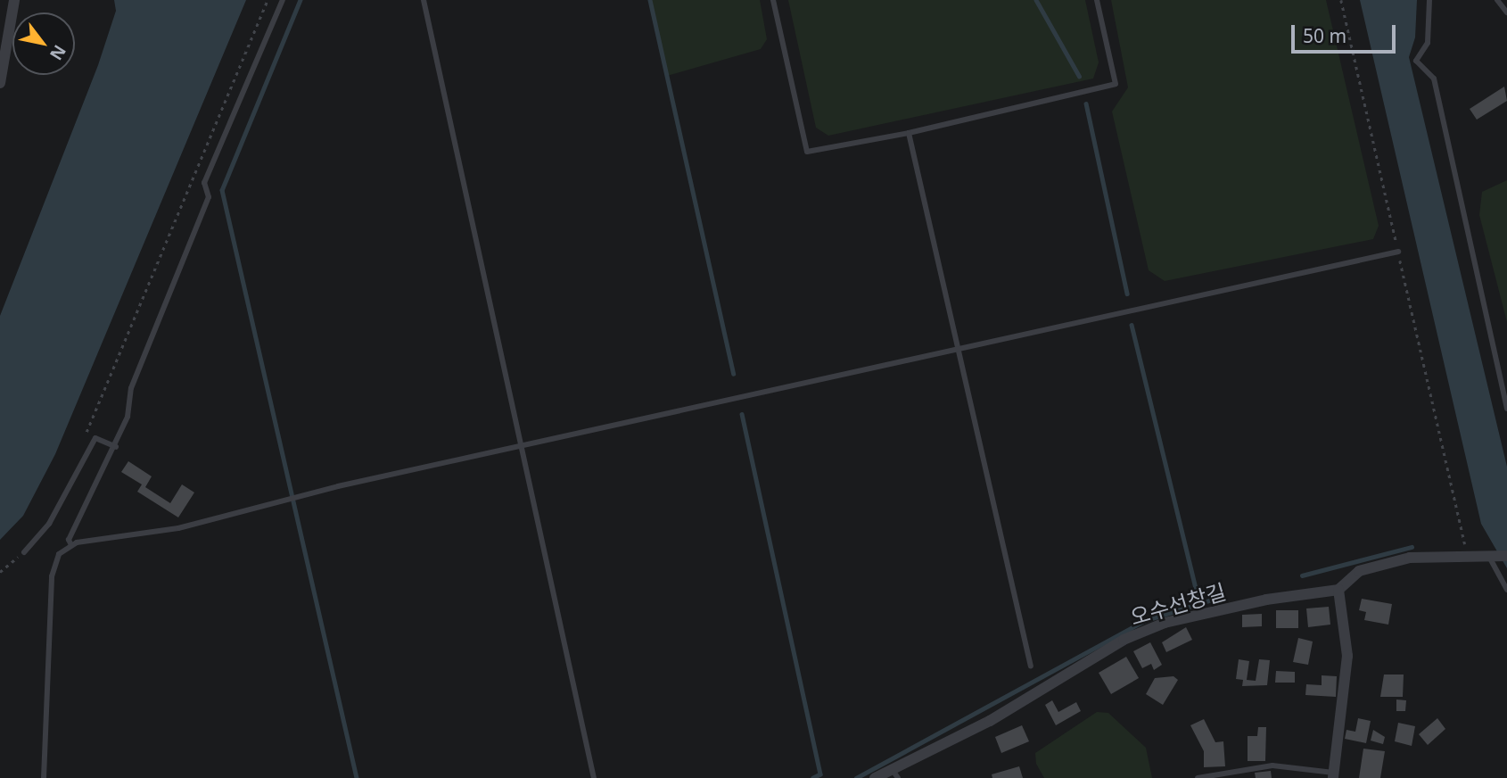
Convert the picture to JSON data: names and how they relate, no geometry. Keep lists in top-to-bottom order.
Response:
{
  "streets": {
    "street": ["오수선창길"]
  },
  "scale_bar": "50 m",
  "north": "bottom right"
}
